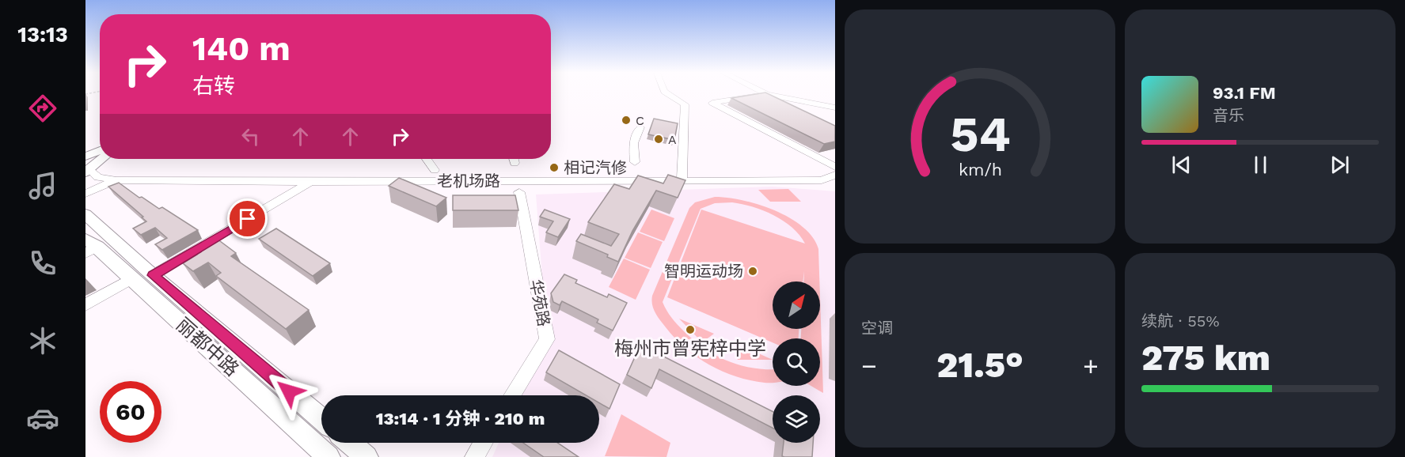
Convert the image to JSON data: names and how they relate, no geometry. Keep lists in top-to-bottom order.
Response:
{
  "streets": {
    "main road": ["丽都中路"],
    "street": ["老机场路", "华苑路"]
  },
  "places": [
    "C",
    "A",
    "相记汽修",
    "智明运动场",
    "梅州市曾宪梓中学"
  ],
  "north": "top right",
  "page": {
    "tabs": "13:13",
    "turn": ["140 m", "右转"],
    "song": ["93.1 FM", "音乐"],
    "tile": [
      "空调",
      ["续航 · 55%", "275 km"]
    ],
    "heat": ["−", "21.5°", "+"],
    "limit": "60",
    "trip": "13:14 · 1 分钟 · 210 m",
    "gauge": ["54", "km/h"]
  }
}
